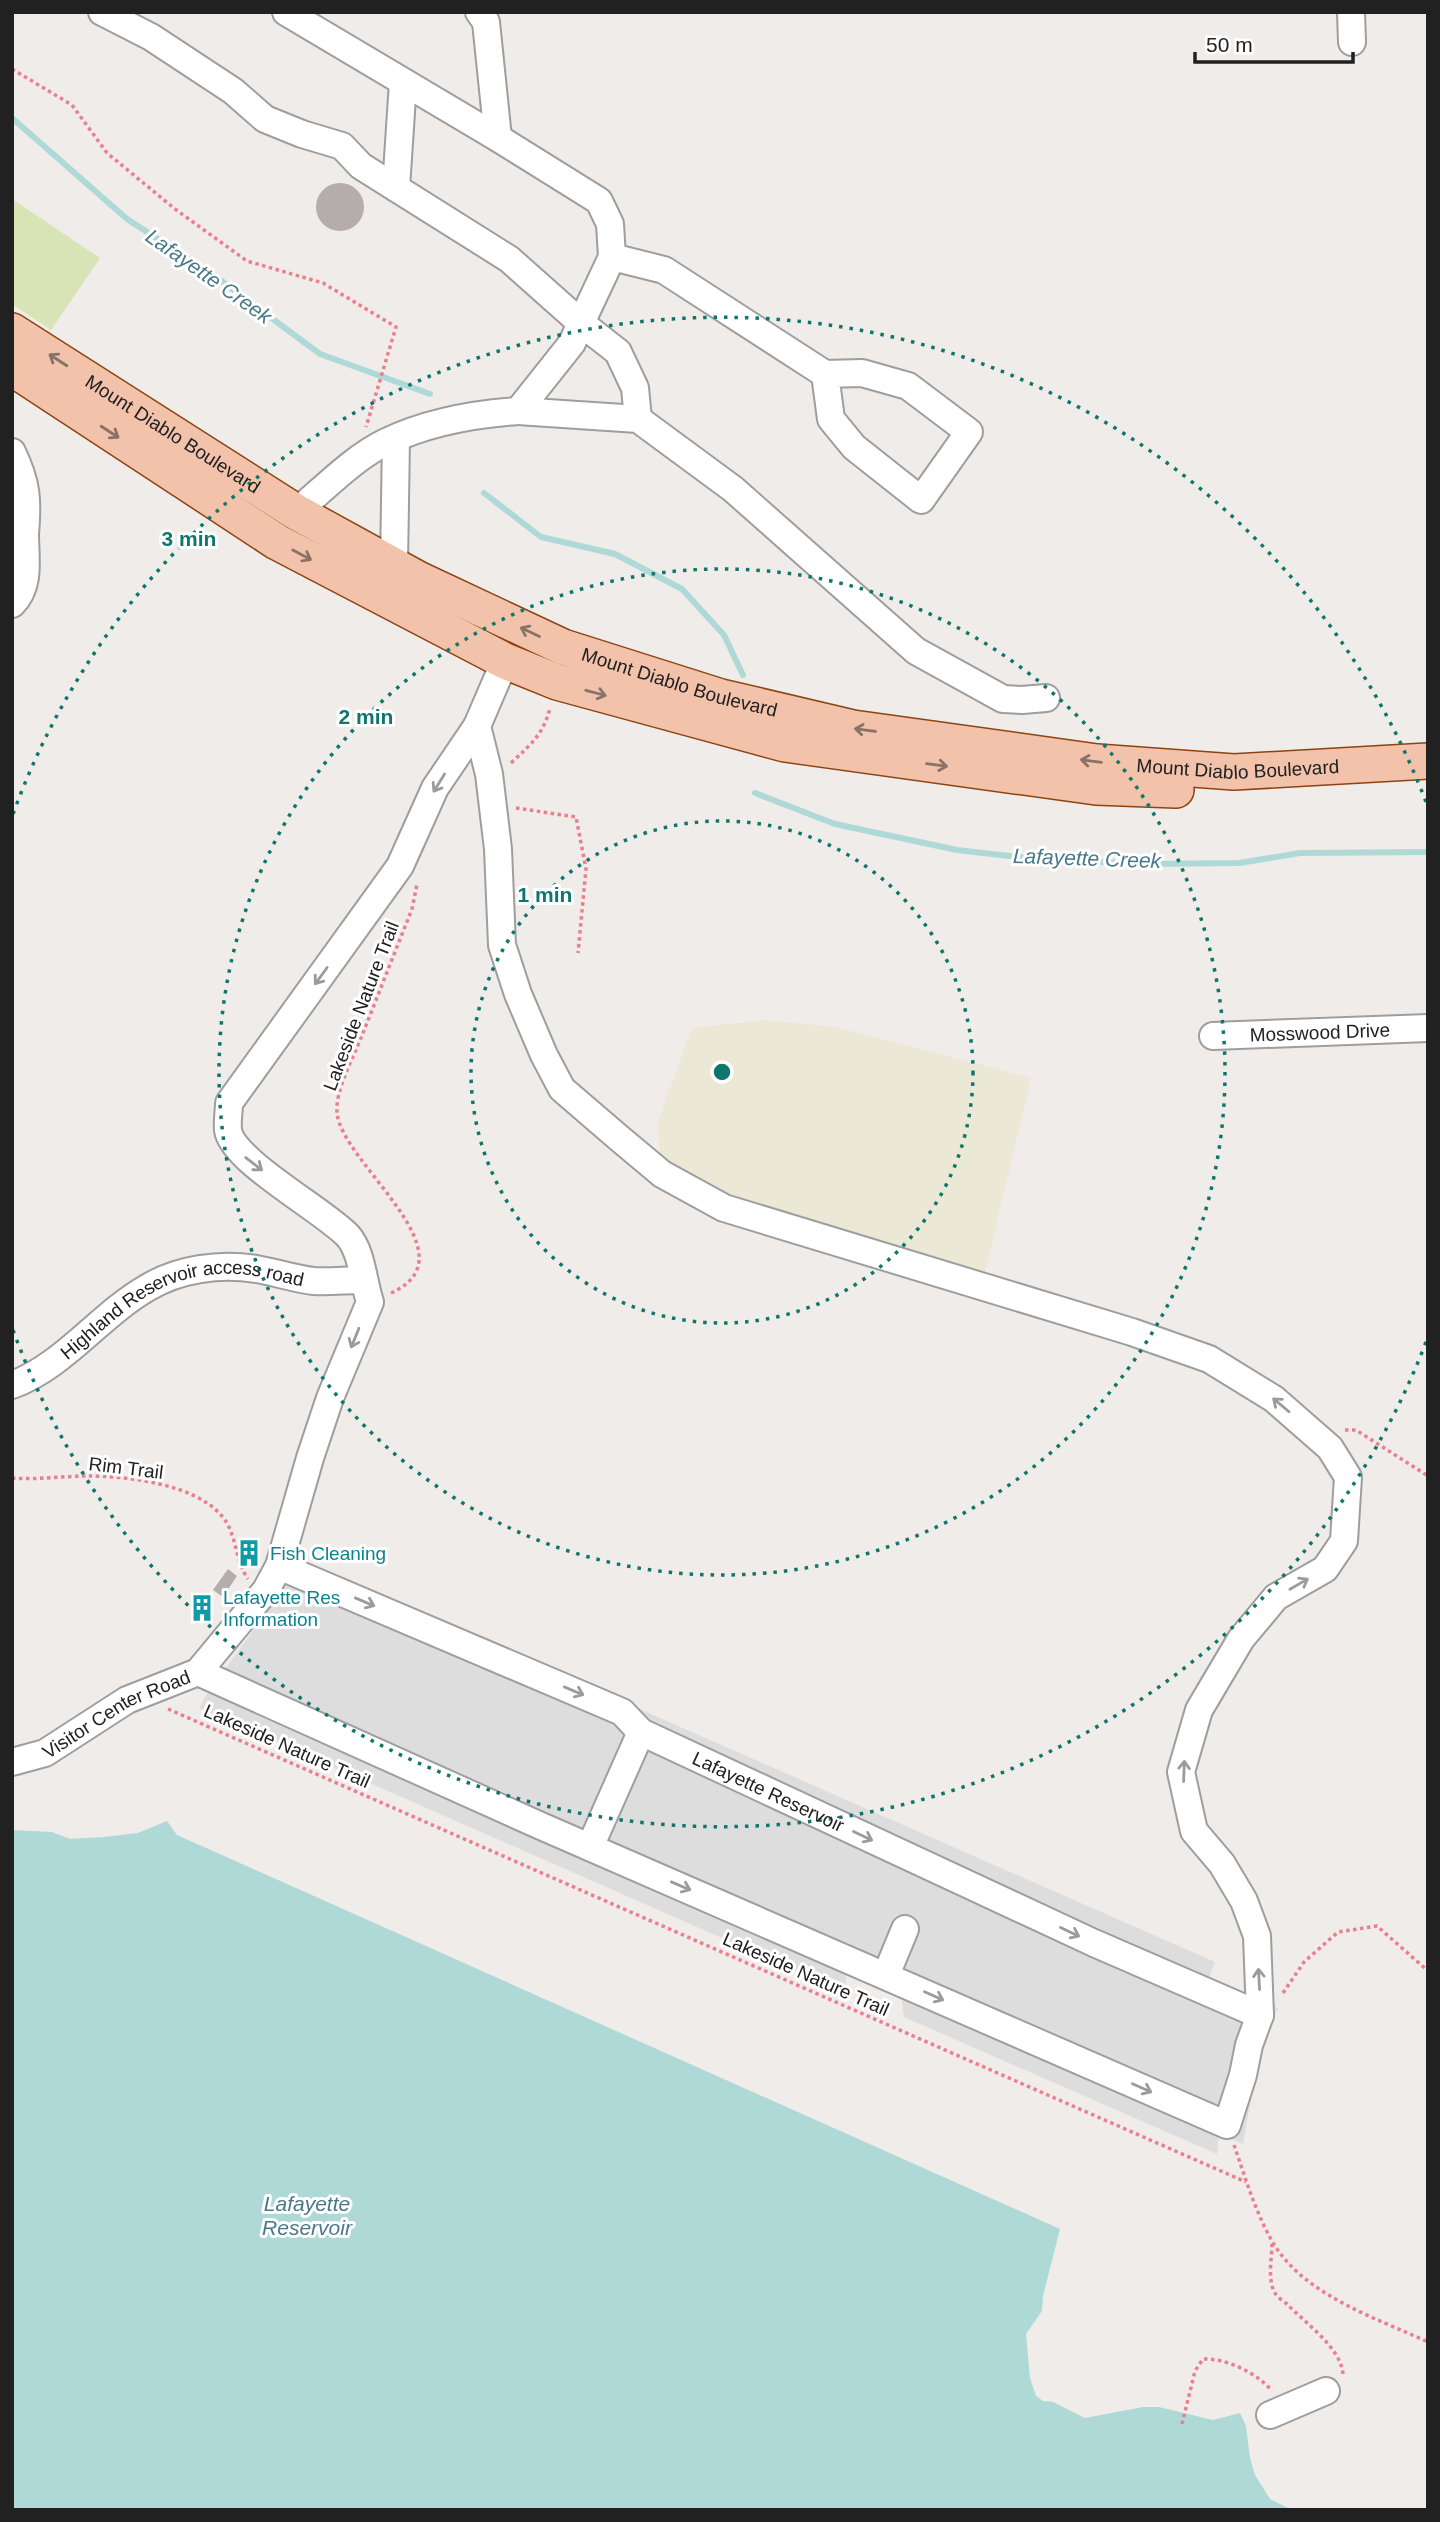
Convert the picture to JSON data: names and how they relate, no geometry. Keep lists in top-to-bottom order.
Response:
{
  "streets": {
    "main road": ["Mount Diablo Boulevard"],
    "street": [
      "Mosswood Drive",
      "Highland Reservoir access road",
      "Visitor Center Road",
      "Lafayette Reservoir"
    ],
    "path": ["Lakeside Nature Trail", "Rim Trail"]
  },
  "crossings": [
    ["Lakeside Nature Trail", "Highland Reservoir access road"],
    ["Lakeside Nature Trail", "Visitor Center Road"],
    ["Highland Reservoir access road", "Visitor Center Road"],
    ["Rim Trail", "Visitor Center Road"],
    ["Visitor Center Road", "Lafayette Reservoir"]
  ],
  "one_way": ["Visitor Center Road"],
  "water": ["Lafayette Creek", "Lafayette Reservoir"],
  "places": {
    "building": ["Fish Cleaning", "Lafayette Res Information"]
  },
  "scale_bar": "50 m",
  "rings": ["3 min", "2 min", "1 min"]
}
